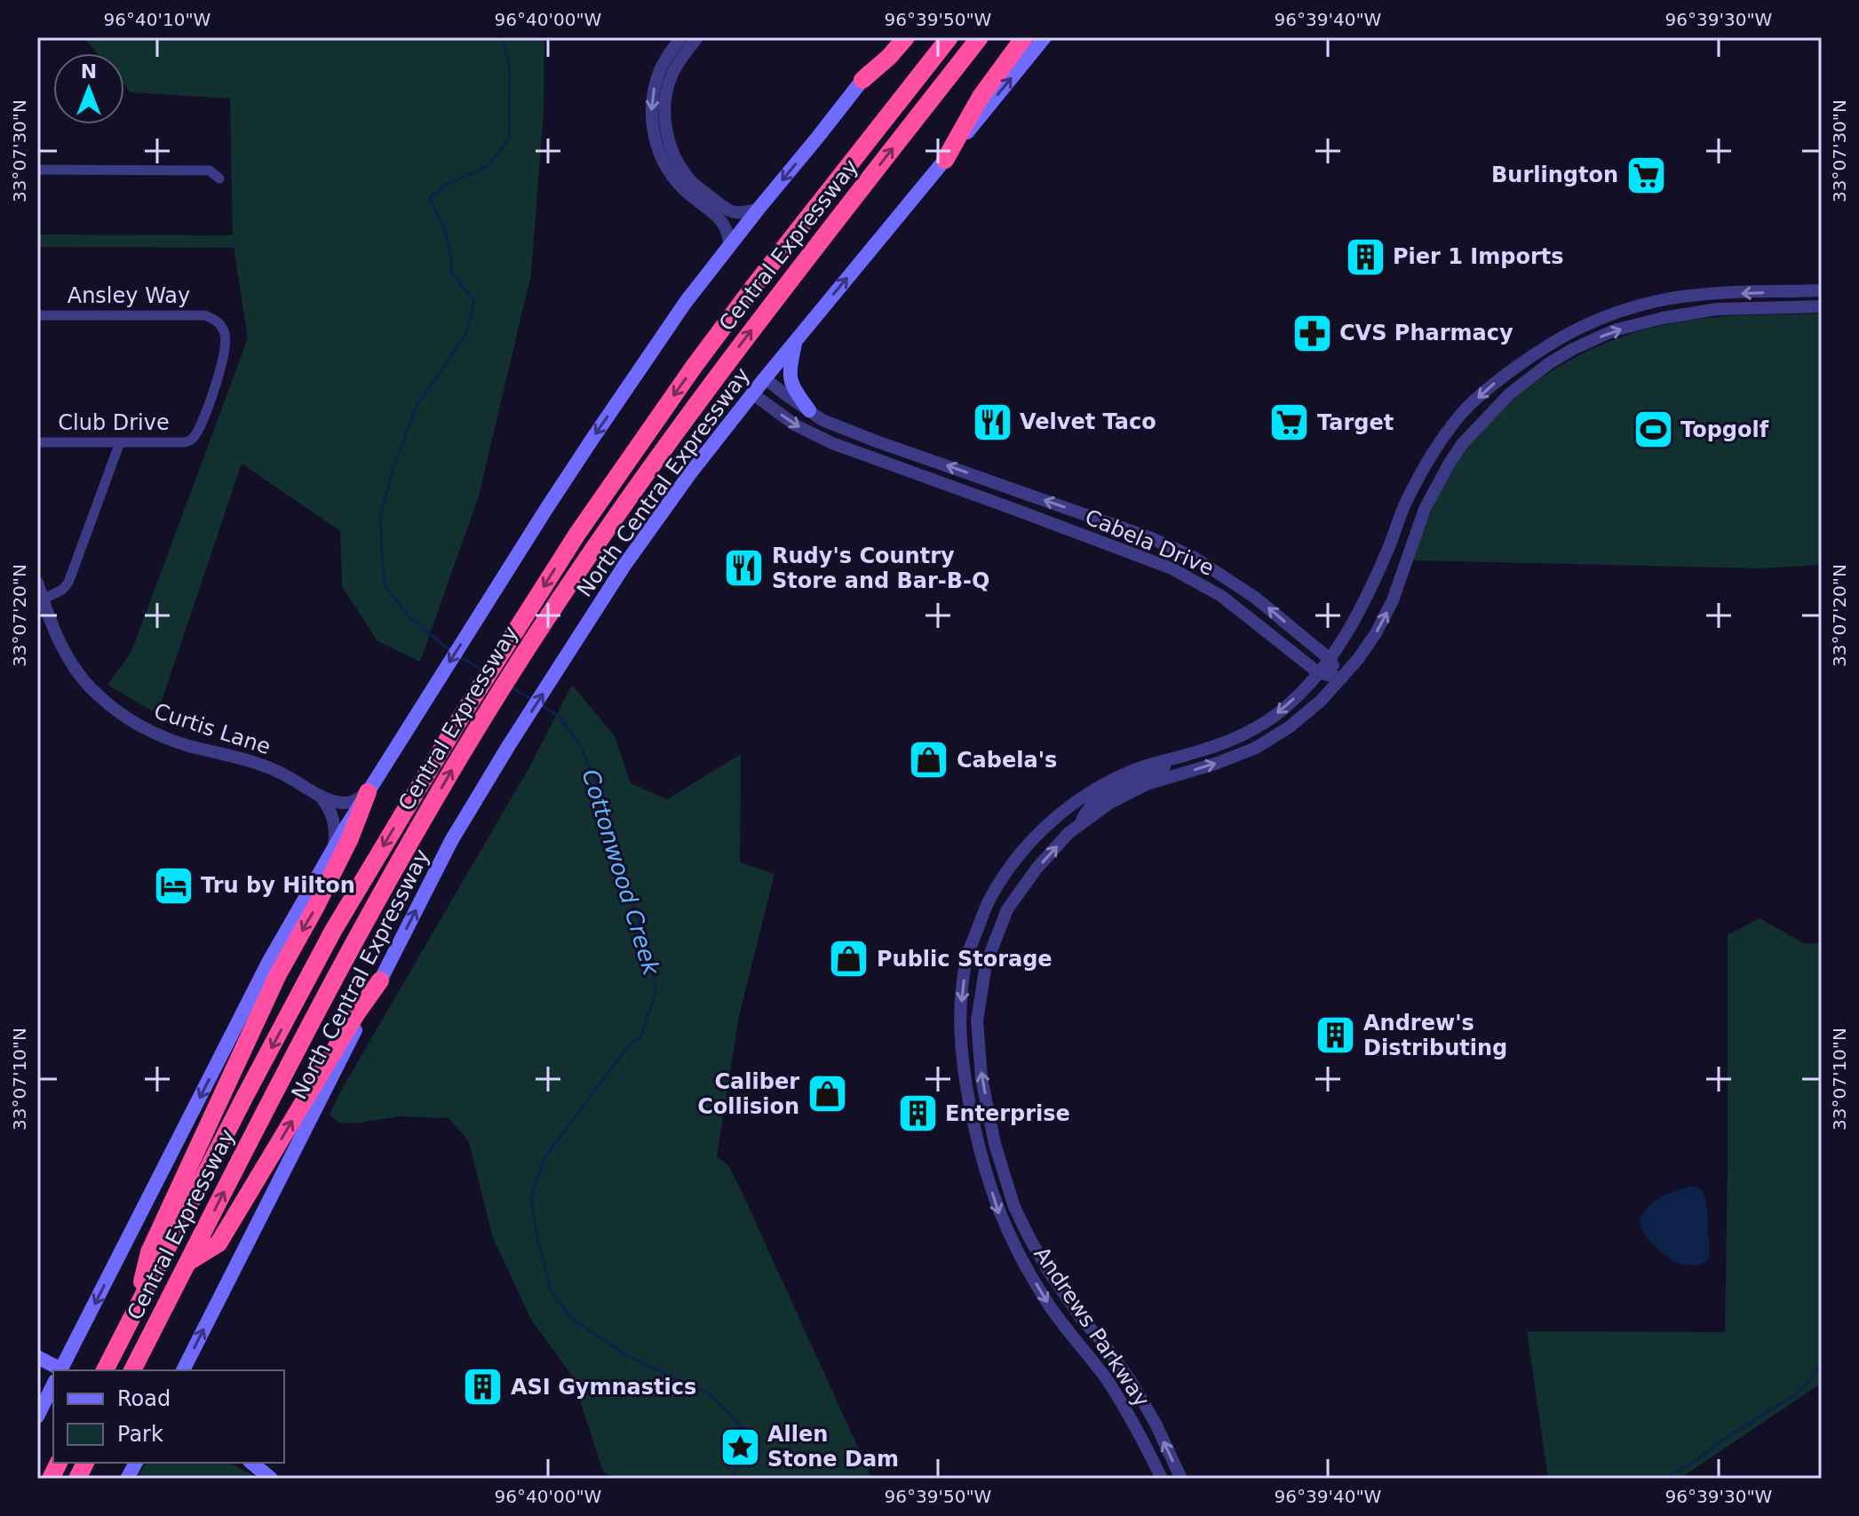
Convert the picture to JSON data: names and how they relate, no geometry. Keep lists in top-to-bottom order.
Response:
{
  "streets": {
    "highway": ["Central Expressway"],
    "main road": ["North Central Expressway"],
    "street": [
      "Ansley Way",
      "Club Drive",
      "Cabela Drive",
      "Curtis Lane",
      "Andrews Parkway"
    ]
  },
  "crossings": [
    ["Ansley Way", "Club Drive"],
    ["North Central Expressway", "Cabela Drive"],
    ["Cabela Drive", "Andrews Parkway"]
  ],
  "water": ["Cottonwood Creek"],
  "places": {
    "supermarket": ["Burlington", "Target"],
    "building": [
      "Pier 1 Imports",
      "Andrew's Distributing",
      "Enterprise",
      "ASI Gymnastics"
    ],
    "pharmacy": ["CVS Pharmacy"],
    "restaurant": ["Velvet Taco", "Rudy's Country Store and Bar-B-Q"],
    "sports": ["Topgolf"],
    "shop": ["Cabela's", "Public Storage", "Caliber Collision"],
    "hotel": ["Tru by Hilton"],
    "place": ["Allen Stone Dam"]
  },
  "legend": ["Road", "Park"],
  "north": "top",
  "coordinates": [
    "96°40'10\"W",
    "96°40'00\"W",
    "96°39'50\"W",
    "96°39'40\"W",
    "96°39'30\"W",
    "33°07'30\"N",
    "33°07'20\"N",
    "33°07'10\"N"
  ]
}
